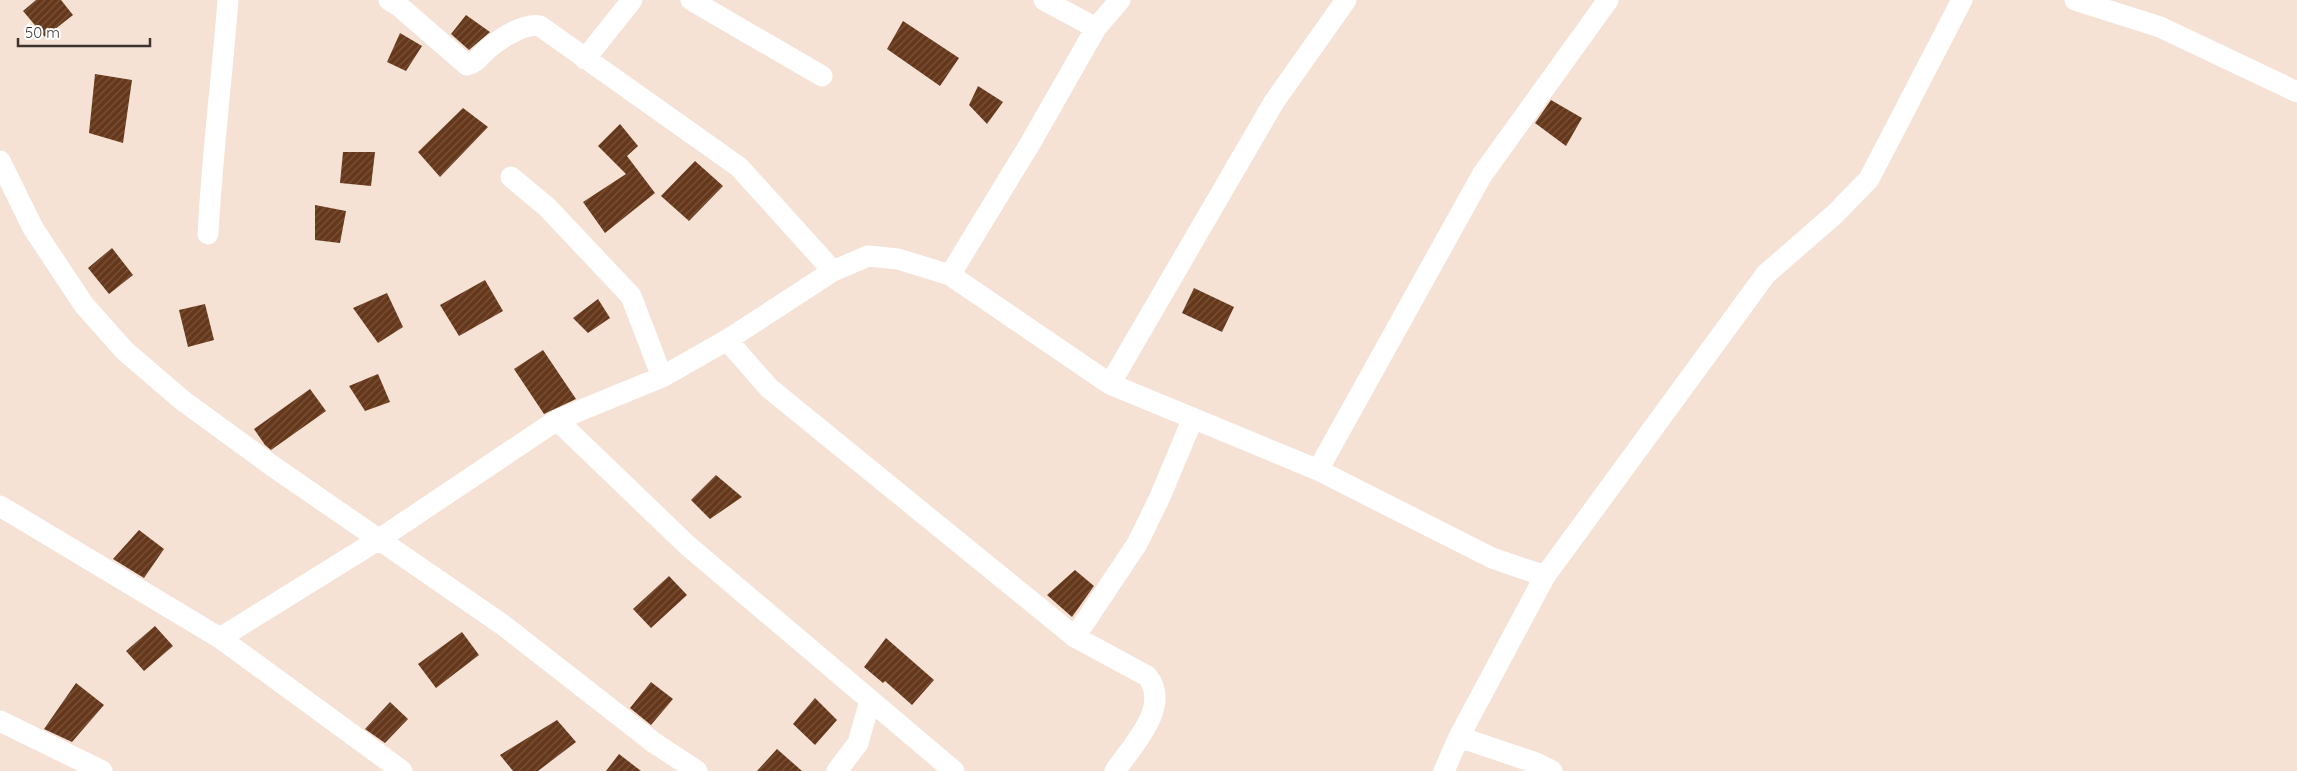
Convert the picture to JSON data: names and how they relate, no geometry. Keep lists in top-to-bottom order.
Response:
{
  "scale_bar": "50 m"
}
